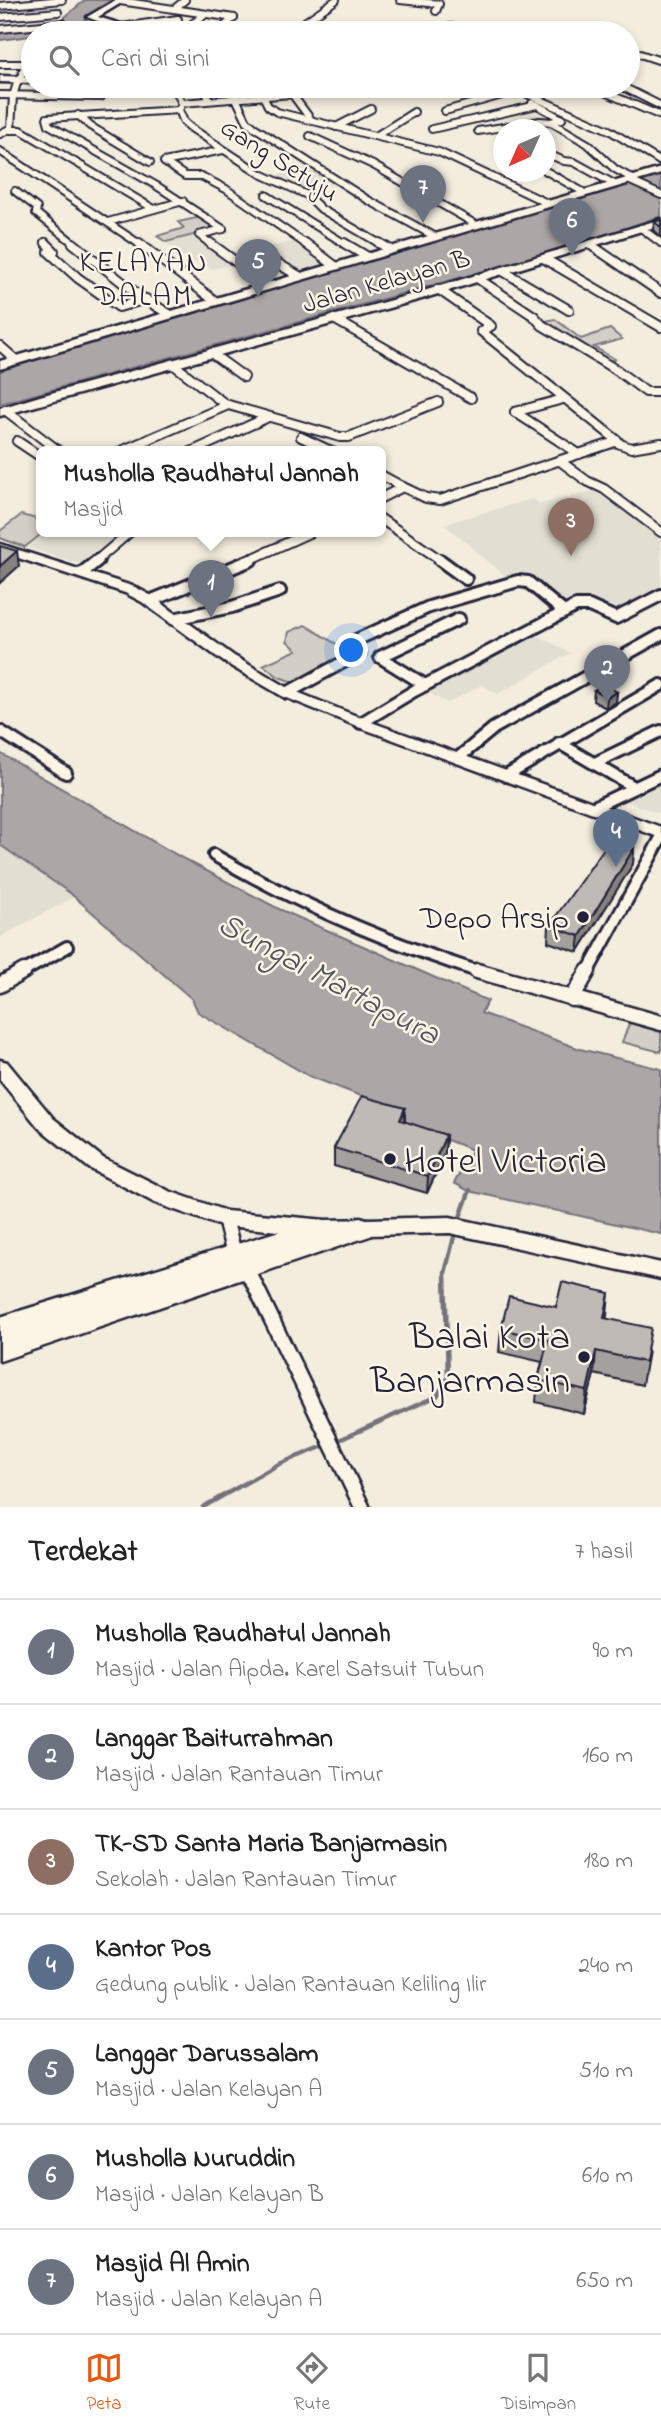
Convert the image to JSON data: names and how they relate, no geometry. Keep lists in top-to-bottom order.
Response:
{
  "streets": {
    "street": ["Gang Setuju", "Jalan Kelayan B"]
  },
  "districts": ["KELAYAN DALAM"],
  "water": ["Sungai Martapura"],
  "places": ["Depo Arsip", "Hotel Victoria", "Balai Kota Banjarmasin"],
  "north": "bottom left",
  "page": {
    "search": "Cari di sini",
    "pins": [
      "7",
      "6",
      "5",
      "3",
      "1",
      "2",
      "4"
    ],
    "popup": ["Musholla Raudhatul Jannah", "Masjid"],
    "heading": ["Terdekat", "7 hasil"],
    "list": [
      {
        "mark": "1",
        "name": "Musholla Raudhatul Jannah",
        "note": "Masjid · Jalan Aipda. Karel Satsuit Tubun",
        "value": "90 m"
      },
      {
        "mark": "2",
        "name": "Langgar Baiturrahman",
        "note": "Masjid · Jalan Rantauan Timur",
        "value": "160 m"
      },
      {
        "mark": "3",
        "name": "TK-SD Santa Maria Banjarmasin",
        "note": "Sekolah · Jalan Rantauan Timur",
        "value": "180 m"
      },
      {
        "mark": "4",
        "name": "Kantor Pos",
        "note": "Gedung publik · Jalan Rantauan Keliling Ilir",
        "value": "240 m"
      },
      {
        "mark": "5",
        "name": "Langgar Darussalam",
        "note": "Masjid · Jalan Kelayan A",
        "value": "510 m"
      },
      {
        "mark": "6",
        "name": "Musholla Nuruddin",
        "note": "Masjid · Jalan Kelayan B",
        "value": "610 m"
      },
      {
        "mark": "7",
        "name": "Masjid Al Amin",
        "note": "Masjid · Jalan Kelayan A",
        "value": "650 m"
      }
    ],
    "nav": ["Peta", "Rute", "Disimpan"]
  }
}
